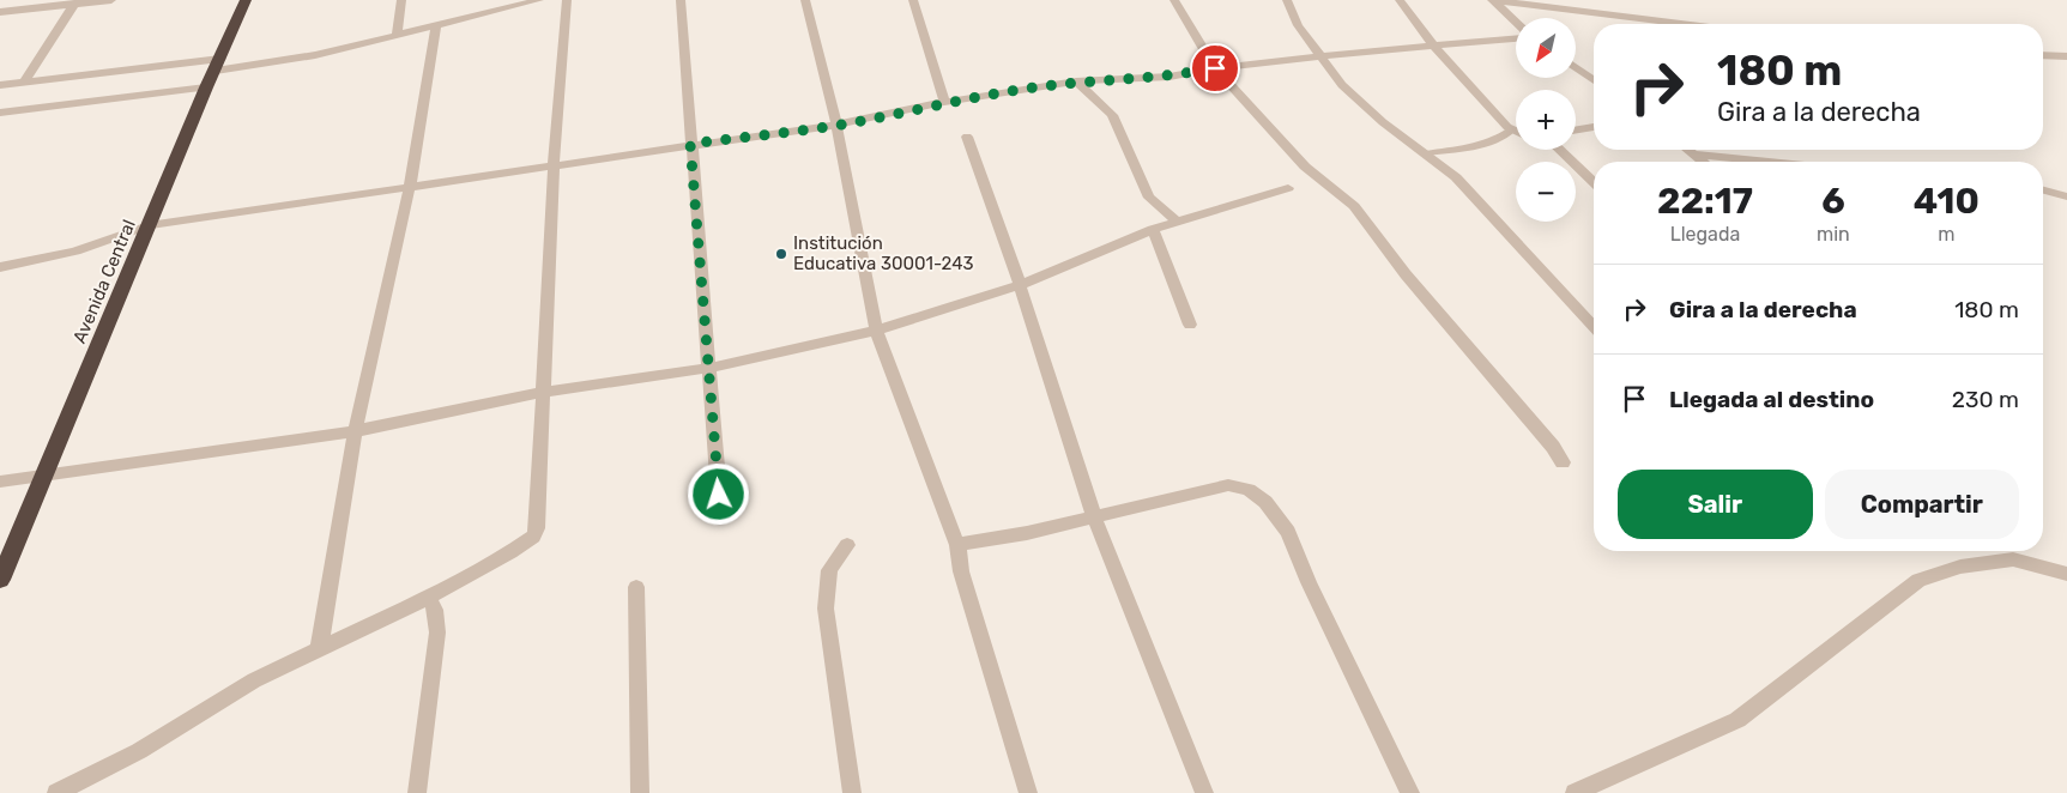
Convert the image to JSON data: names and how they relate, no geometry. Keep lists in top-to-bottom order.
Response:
{
  "streets": {
    "highway": ["Avenida Central"]
  },
  "places": ["Institución Educativa 30001-243"],
  "north": "bottom left",
  "page": {
    "map_buttons": ["+", "−"],
    "turn": ["180 m", "Gira a la derecha"],
    "eta": [
      "22:17",
      "Llegada",
      "6",
      "min",
      "410",
      "m"
    ],
    "list": [
      {
        "name": "Gira a la derecha",
        "value": "180 m"
      },
      {
        "name": "Llegada al destino",
        "value": "230 m"
      }
    ],
    "buttons": ["Salir", "Compartir"]
  }
}
